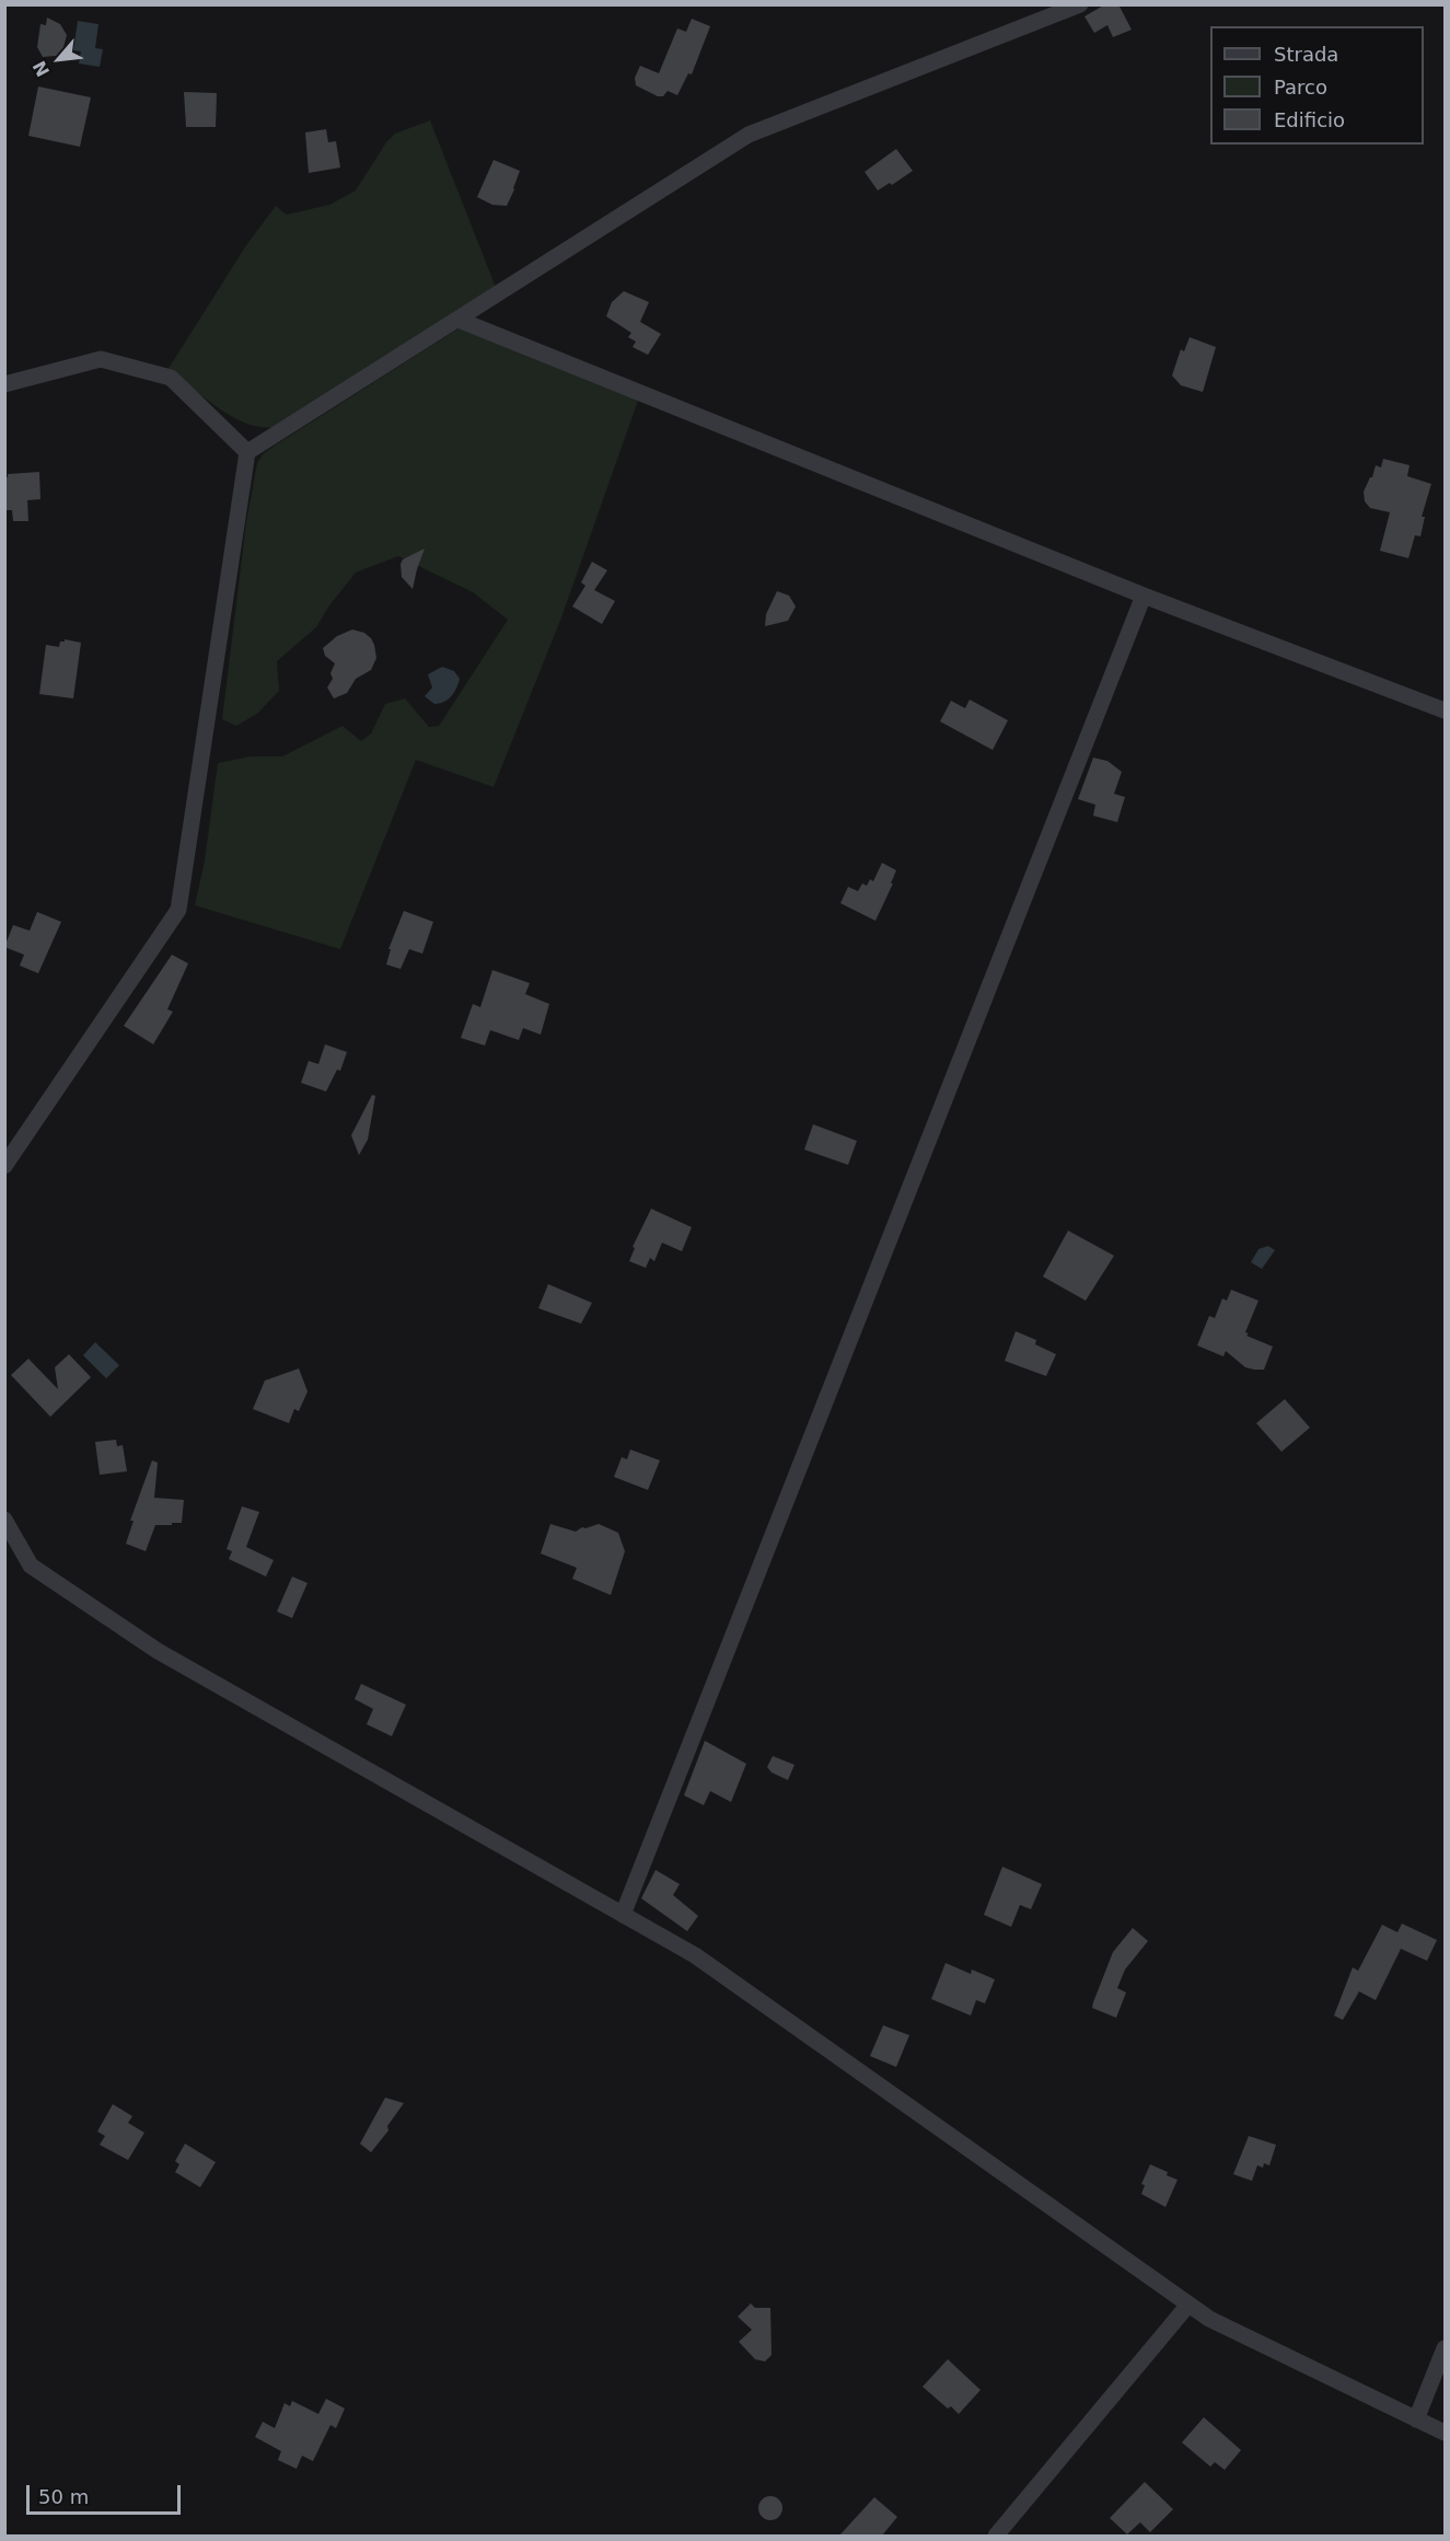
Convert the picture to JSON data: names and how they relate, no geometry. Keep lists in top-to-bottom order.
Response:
{
  "legend": ["Strada", "Parco", "Edificio"],
  "scale_bar": "50 m",
  "north": "bottom left"
}
